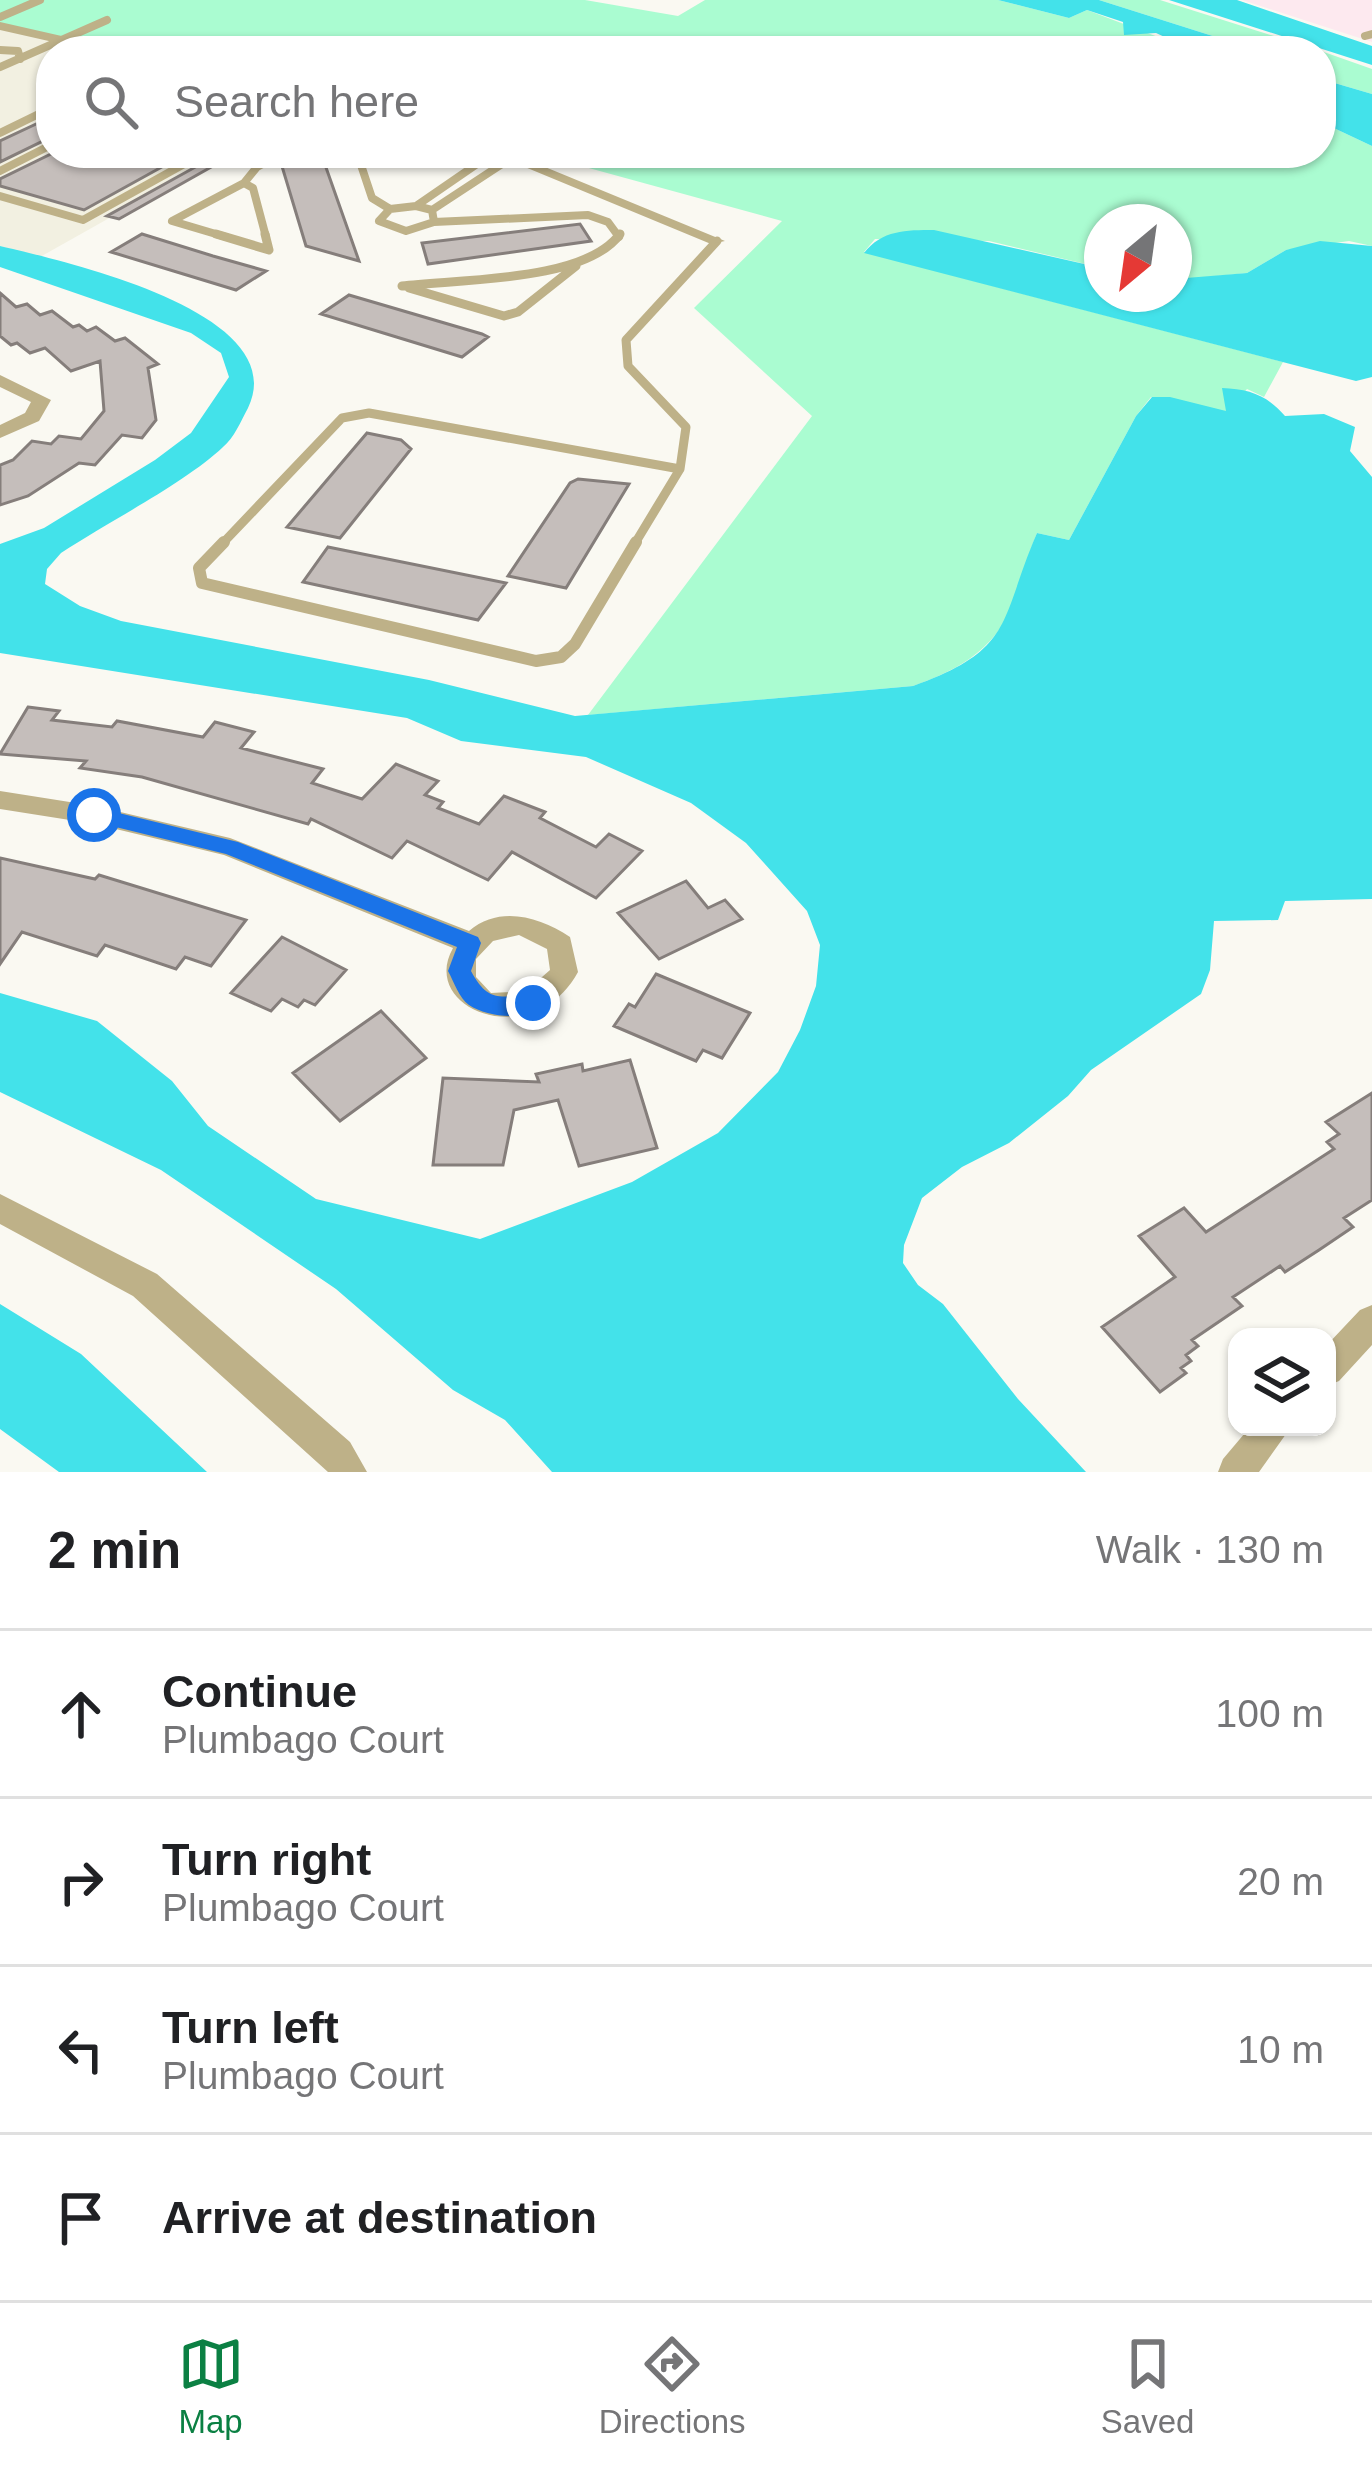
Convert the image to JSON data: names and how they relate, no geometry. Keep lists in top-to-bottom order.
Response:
{
  "north": "bottom left",
  "page": {
    "search": "Search here",
    "heading": ["2 min", "Walk · 130 m"],
    "list": [
      ["Continue", "Plumbago Court", "100 m"],
      ["Turn right", "Plumbago Court", "20 m"],
      ["Turn left", "Plumbago Court", "10 m"],
      "Arrive at destination"
    ],
    "nav": ["Map", "Directions", "Saved"]
  }
}
